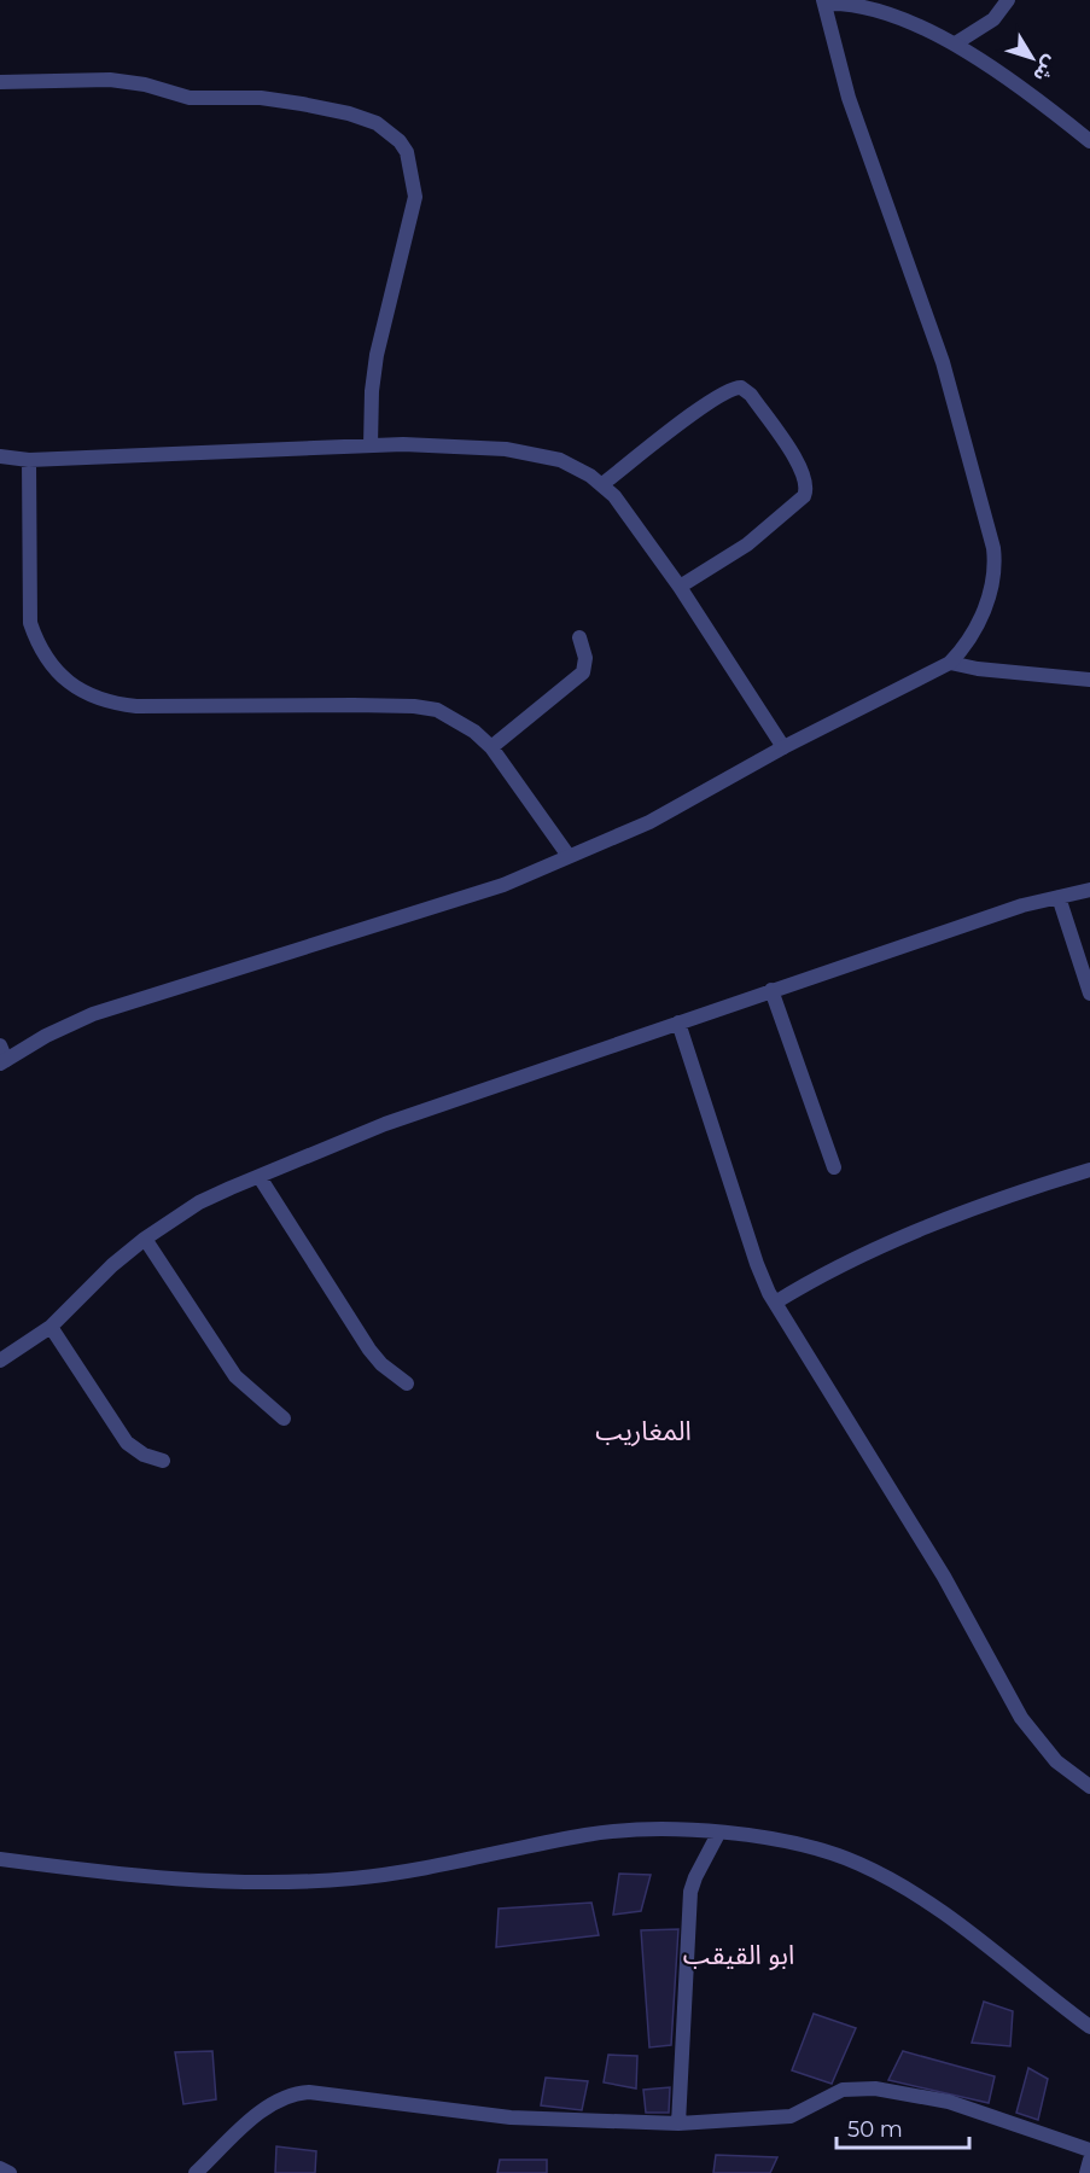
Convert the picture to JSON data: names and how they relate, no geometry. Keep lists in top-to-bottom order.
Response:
{
  "districts": ["المغاريب", "ابو القيقب"],
  "scale_bar": "50 m",
  "north": "bottom right"
}
